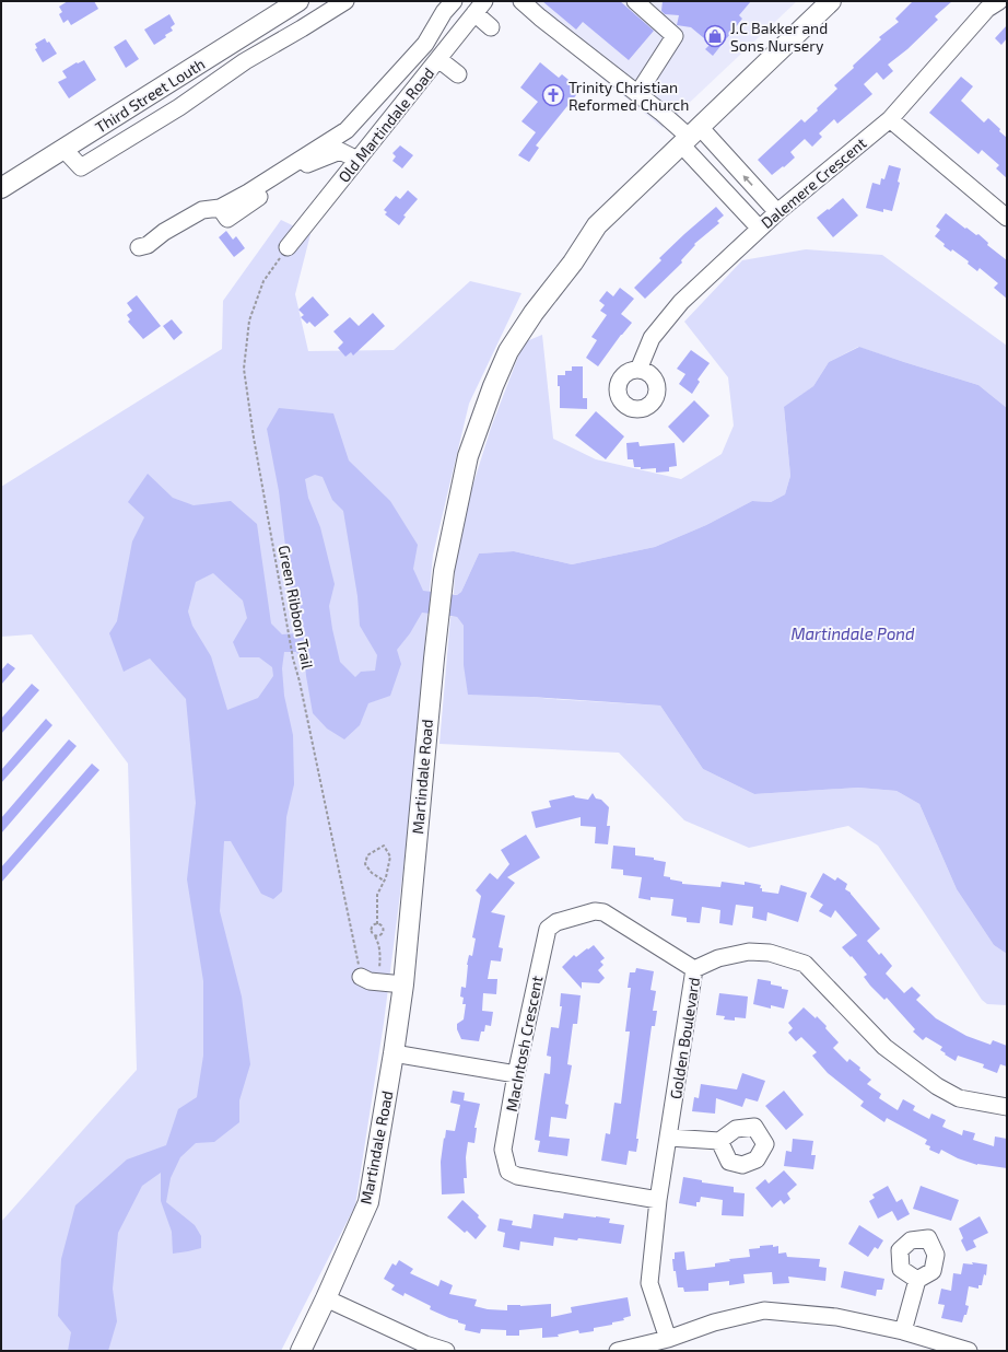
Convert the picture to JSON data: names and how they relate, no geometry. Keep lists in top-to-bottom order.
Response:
{
  "streets": {
    "main road": ["Third Street Louth", "Martindale Road"],
    "street": [
      "Old Martindale Road",
      "Dalemere Crescent",
      "Golden Boulevard",
      "MacIntosh Crescent"
    ],
    "path": ["Green Ribbon Trail"]
  },
  "crossings": [
    ["Old Martindale Road", "Green Ribbon Trail"],
    ["Golden Boulevard", "MacIntosh Crescent"]
  ],
  "water": ["Martindale Pond"],
  "places": {
    "shop": ["J.C Bakker and Sons Nursery"],
    "church": ["Trinity Christian Reformed Church"]
  }
}
